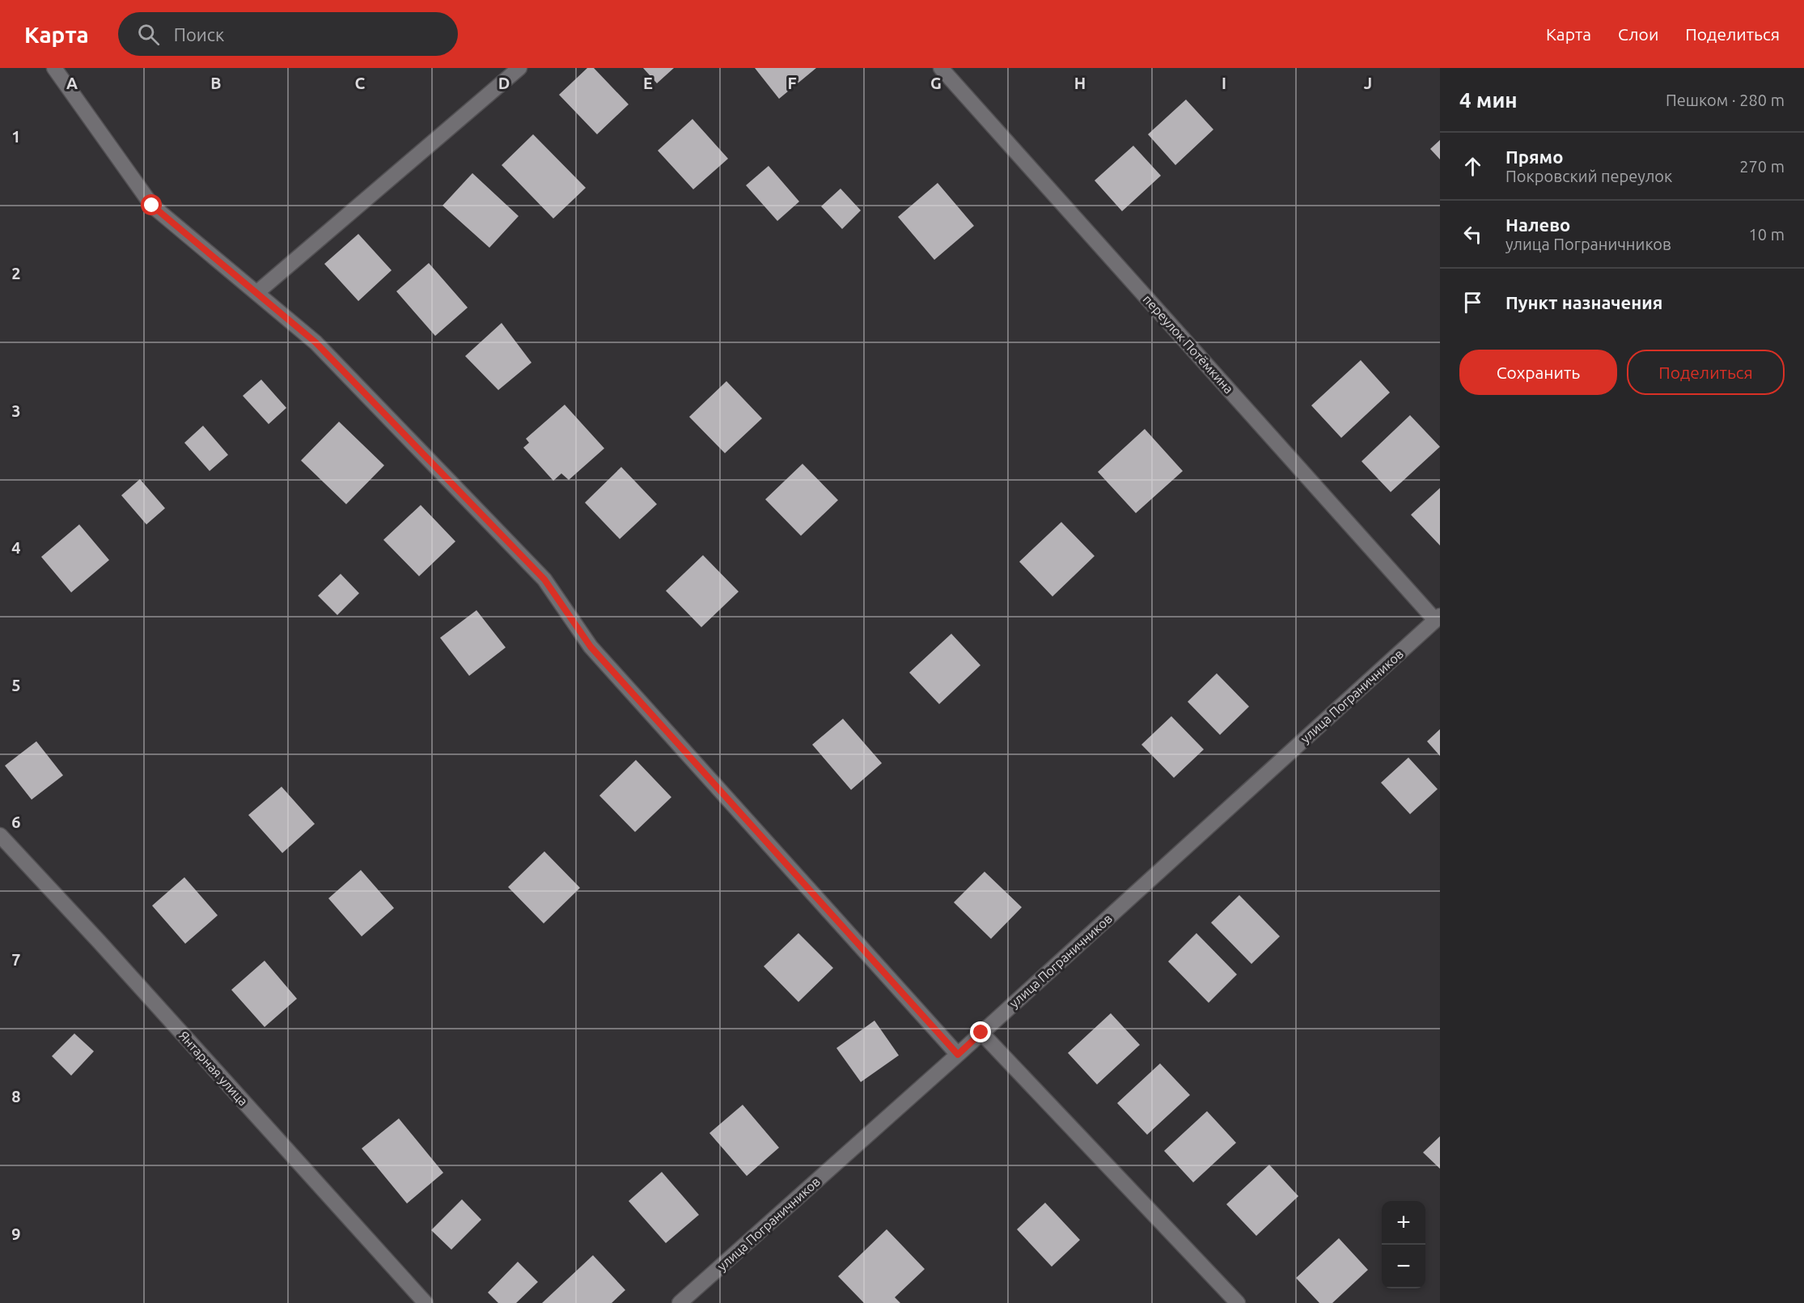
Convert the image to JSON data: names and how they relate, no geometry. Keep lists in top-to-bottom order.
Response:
{
  "streets": {
    "street": ["переулок Потёмкина", "улица Пограничников", "Янтарная улица"]
  },
  "crossings": [
    ["переулок Потёмкина", "улица Пограничников"]
  ],
  "page": {
    "header": "Карта",
    "search": "Поиск",
    "nav": ["Карта", "Слои", "Поделиться"],
    "heading": ["4 мин", "Пешком · 280 m"],
    "list": [
      ["Прямо", "Покровский переулок", "270 m"],
      ["Налево", "улица Пограничников", "10 m"],
      "Пункт назначения"
    ],
    "buttons": ["Сохранить", "Поделиться"],
    "map_buttons": ["+", "−"]
  },
  "grid": {
    "columns": [
      "A",
      "B",
      "C",
      "D",
      "E",
      "F",
      "G",
      "H",
      "I",
      "J"
    ],
    "rows": [
      "1",
      "2",
      "3",
      "4",
      "5",
      "6",
      "7",
      "8",
      "9"
    ]
  }
}
